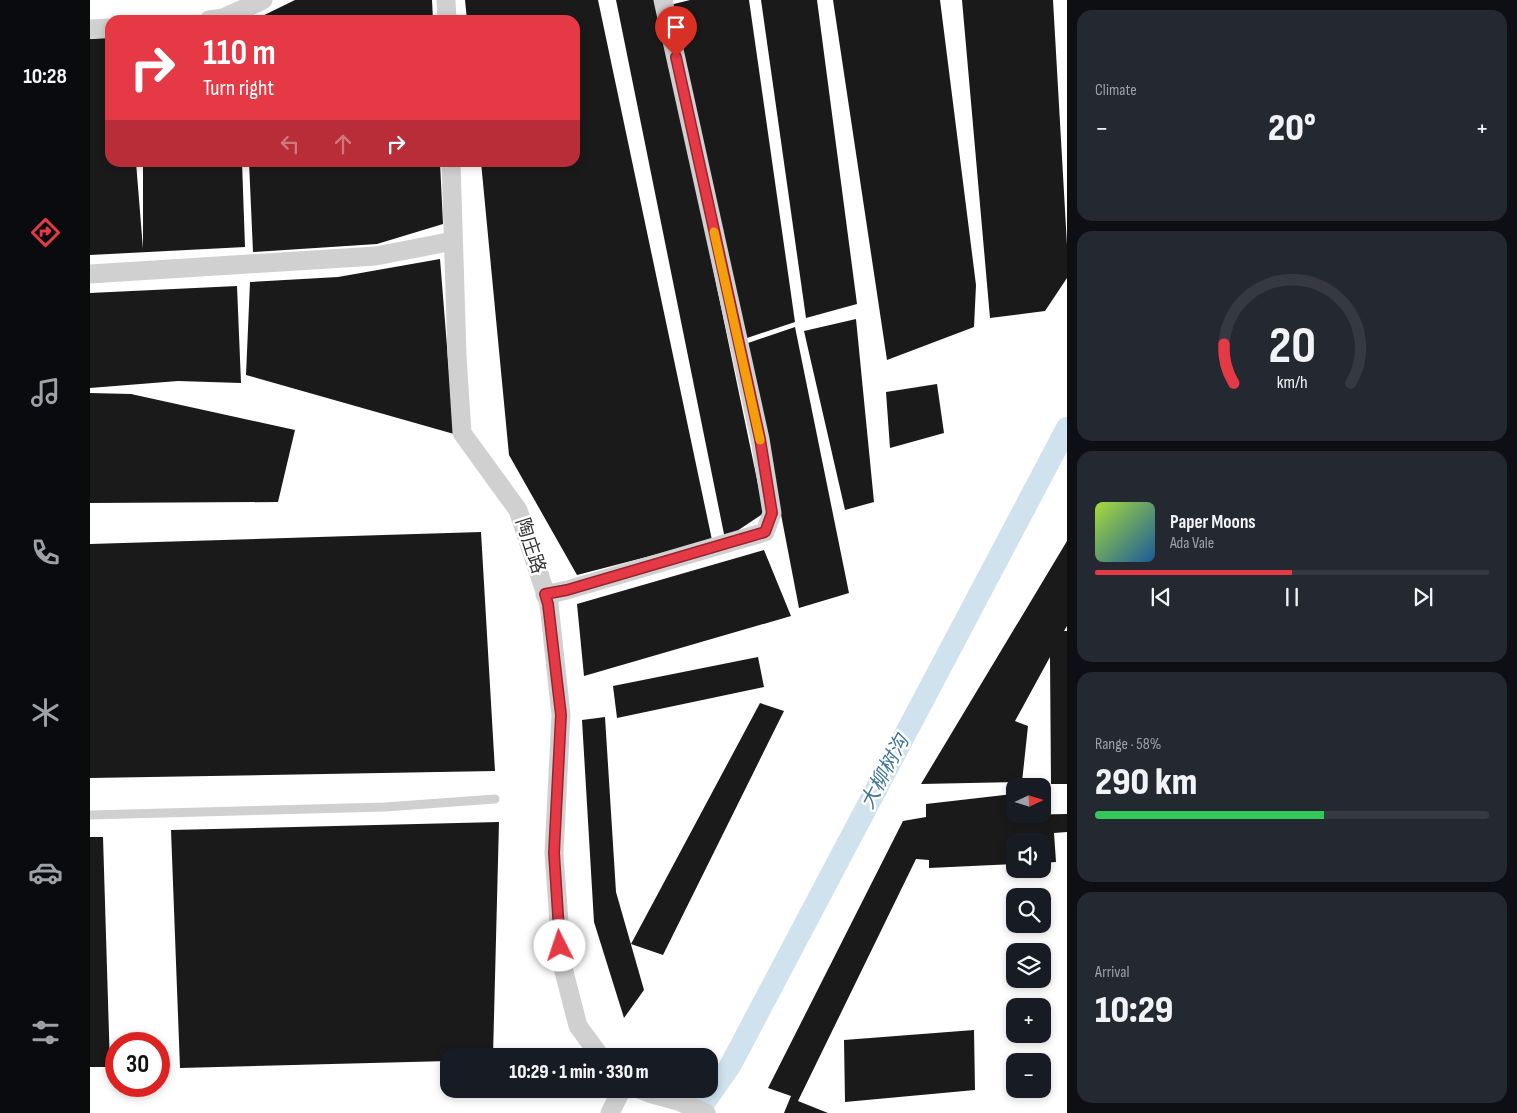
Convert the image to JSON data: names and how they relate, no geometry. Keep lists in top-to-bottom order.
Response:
{
  "streets": {
    "street": ["陶庄路"]
  },
  "water": ["大柳树沟"],
  "north": "right",
  "page": {
    "tabs": "10:28",
    "tile": [
      "Climate",
      ["Range · 58%", "290 km"],
      ["Arrival", "10:29"]
    ],
    "turn": ["110 m", "Turn right"],
    "heat": ["−", "20°", "+"],
    "song": ["Paper Moons", "Ada Vale"],
    "map_buttons": ["+", "−"],
    "limit": "30",
    "trip": "10:29 · 1 min · 330 m",
    "gauge": ["20", "km/h"]
  }
}
